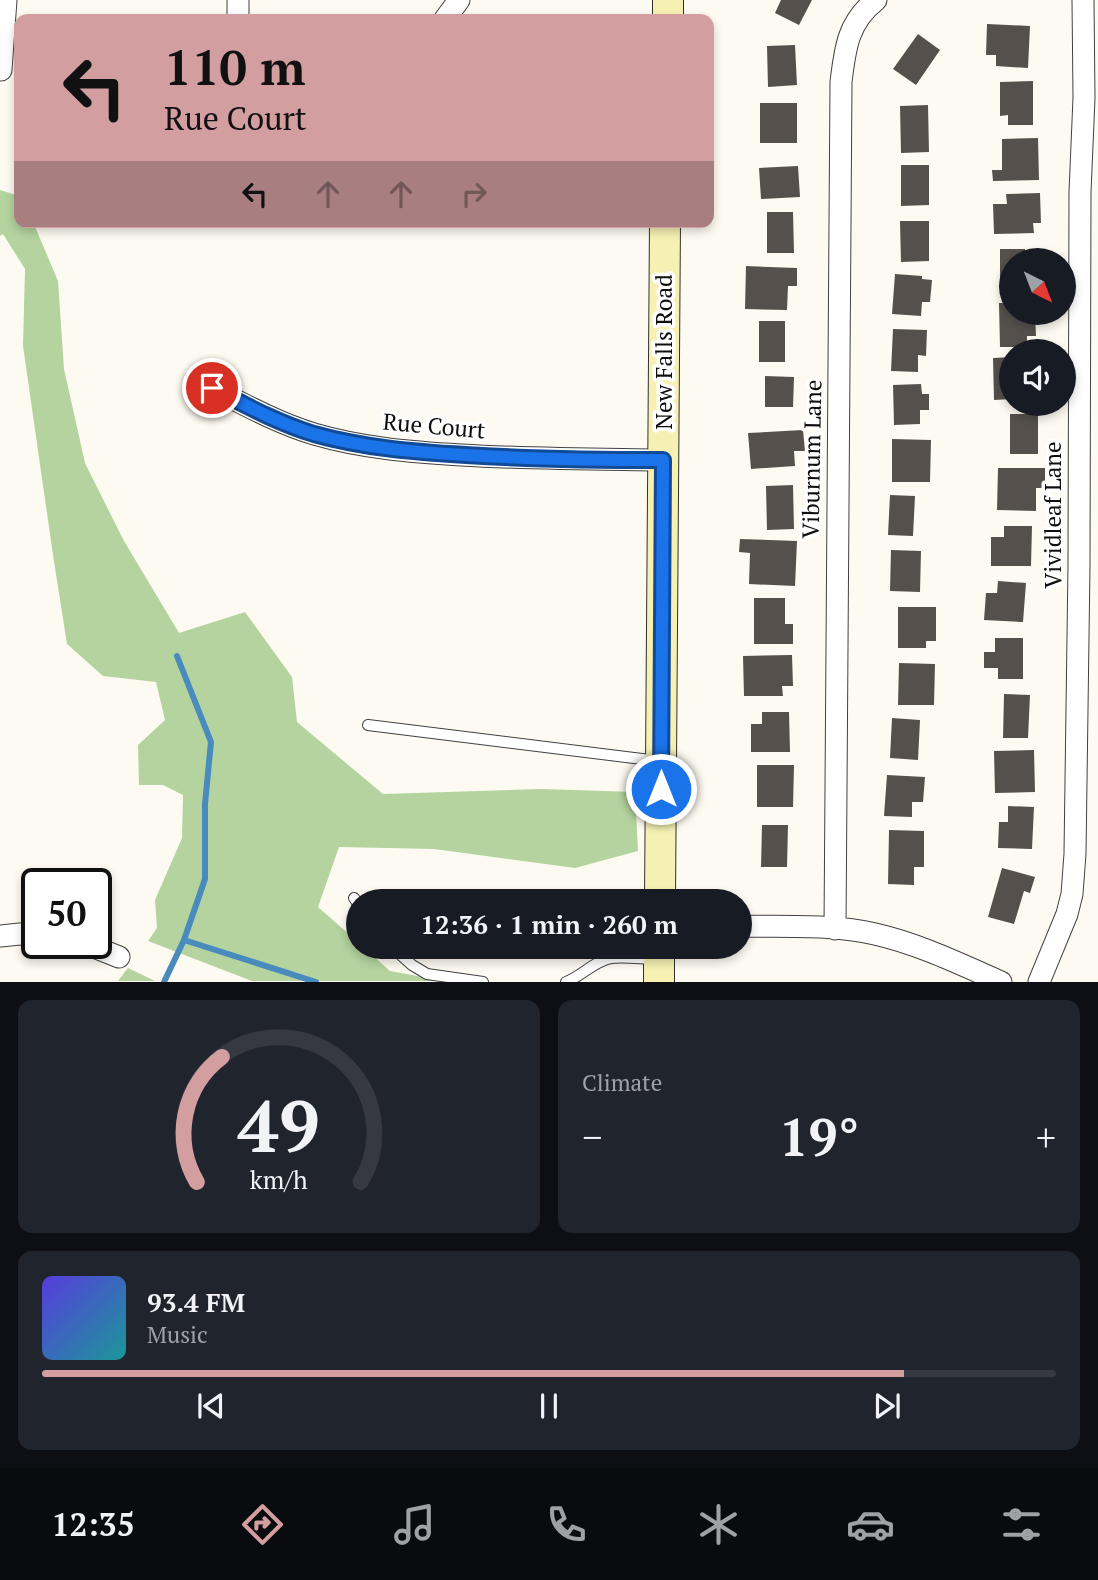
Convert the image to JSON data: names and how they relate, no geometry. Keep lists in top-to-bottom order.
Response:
{
  "streets": {
    "main road": ["New Falls Road"],
    "street": ["Rue Court", "Viburnum Lane", "Vividleaf Lane"]
  },
  "crossings": [
    ["New Falls Road", "Rue Court"]
  ],
  "north": "bottom right",
  "page": {
    "turn": ["110 m", "Rue Court"],
    "limit": "50",
    "trip": "12:36 · 1 min · 260 m",
    "tile": "Climate",
    "heat": ["−", "19°", "+"],
    "song": ["93.4 FM", "Music"],
    "tabs": "12:35",
    "gauge": ["49", "km/h"]
  }
}
